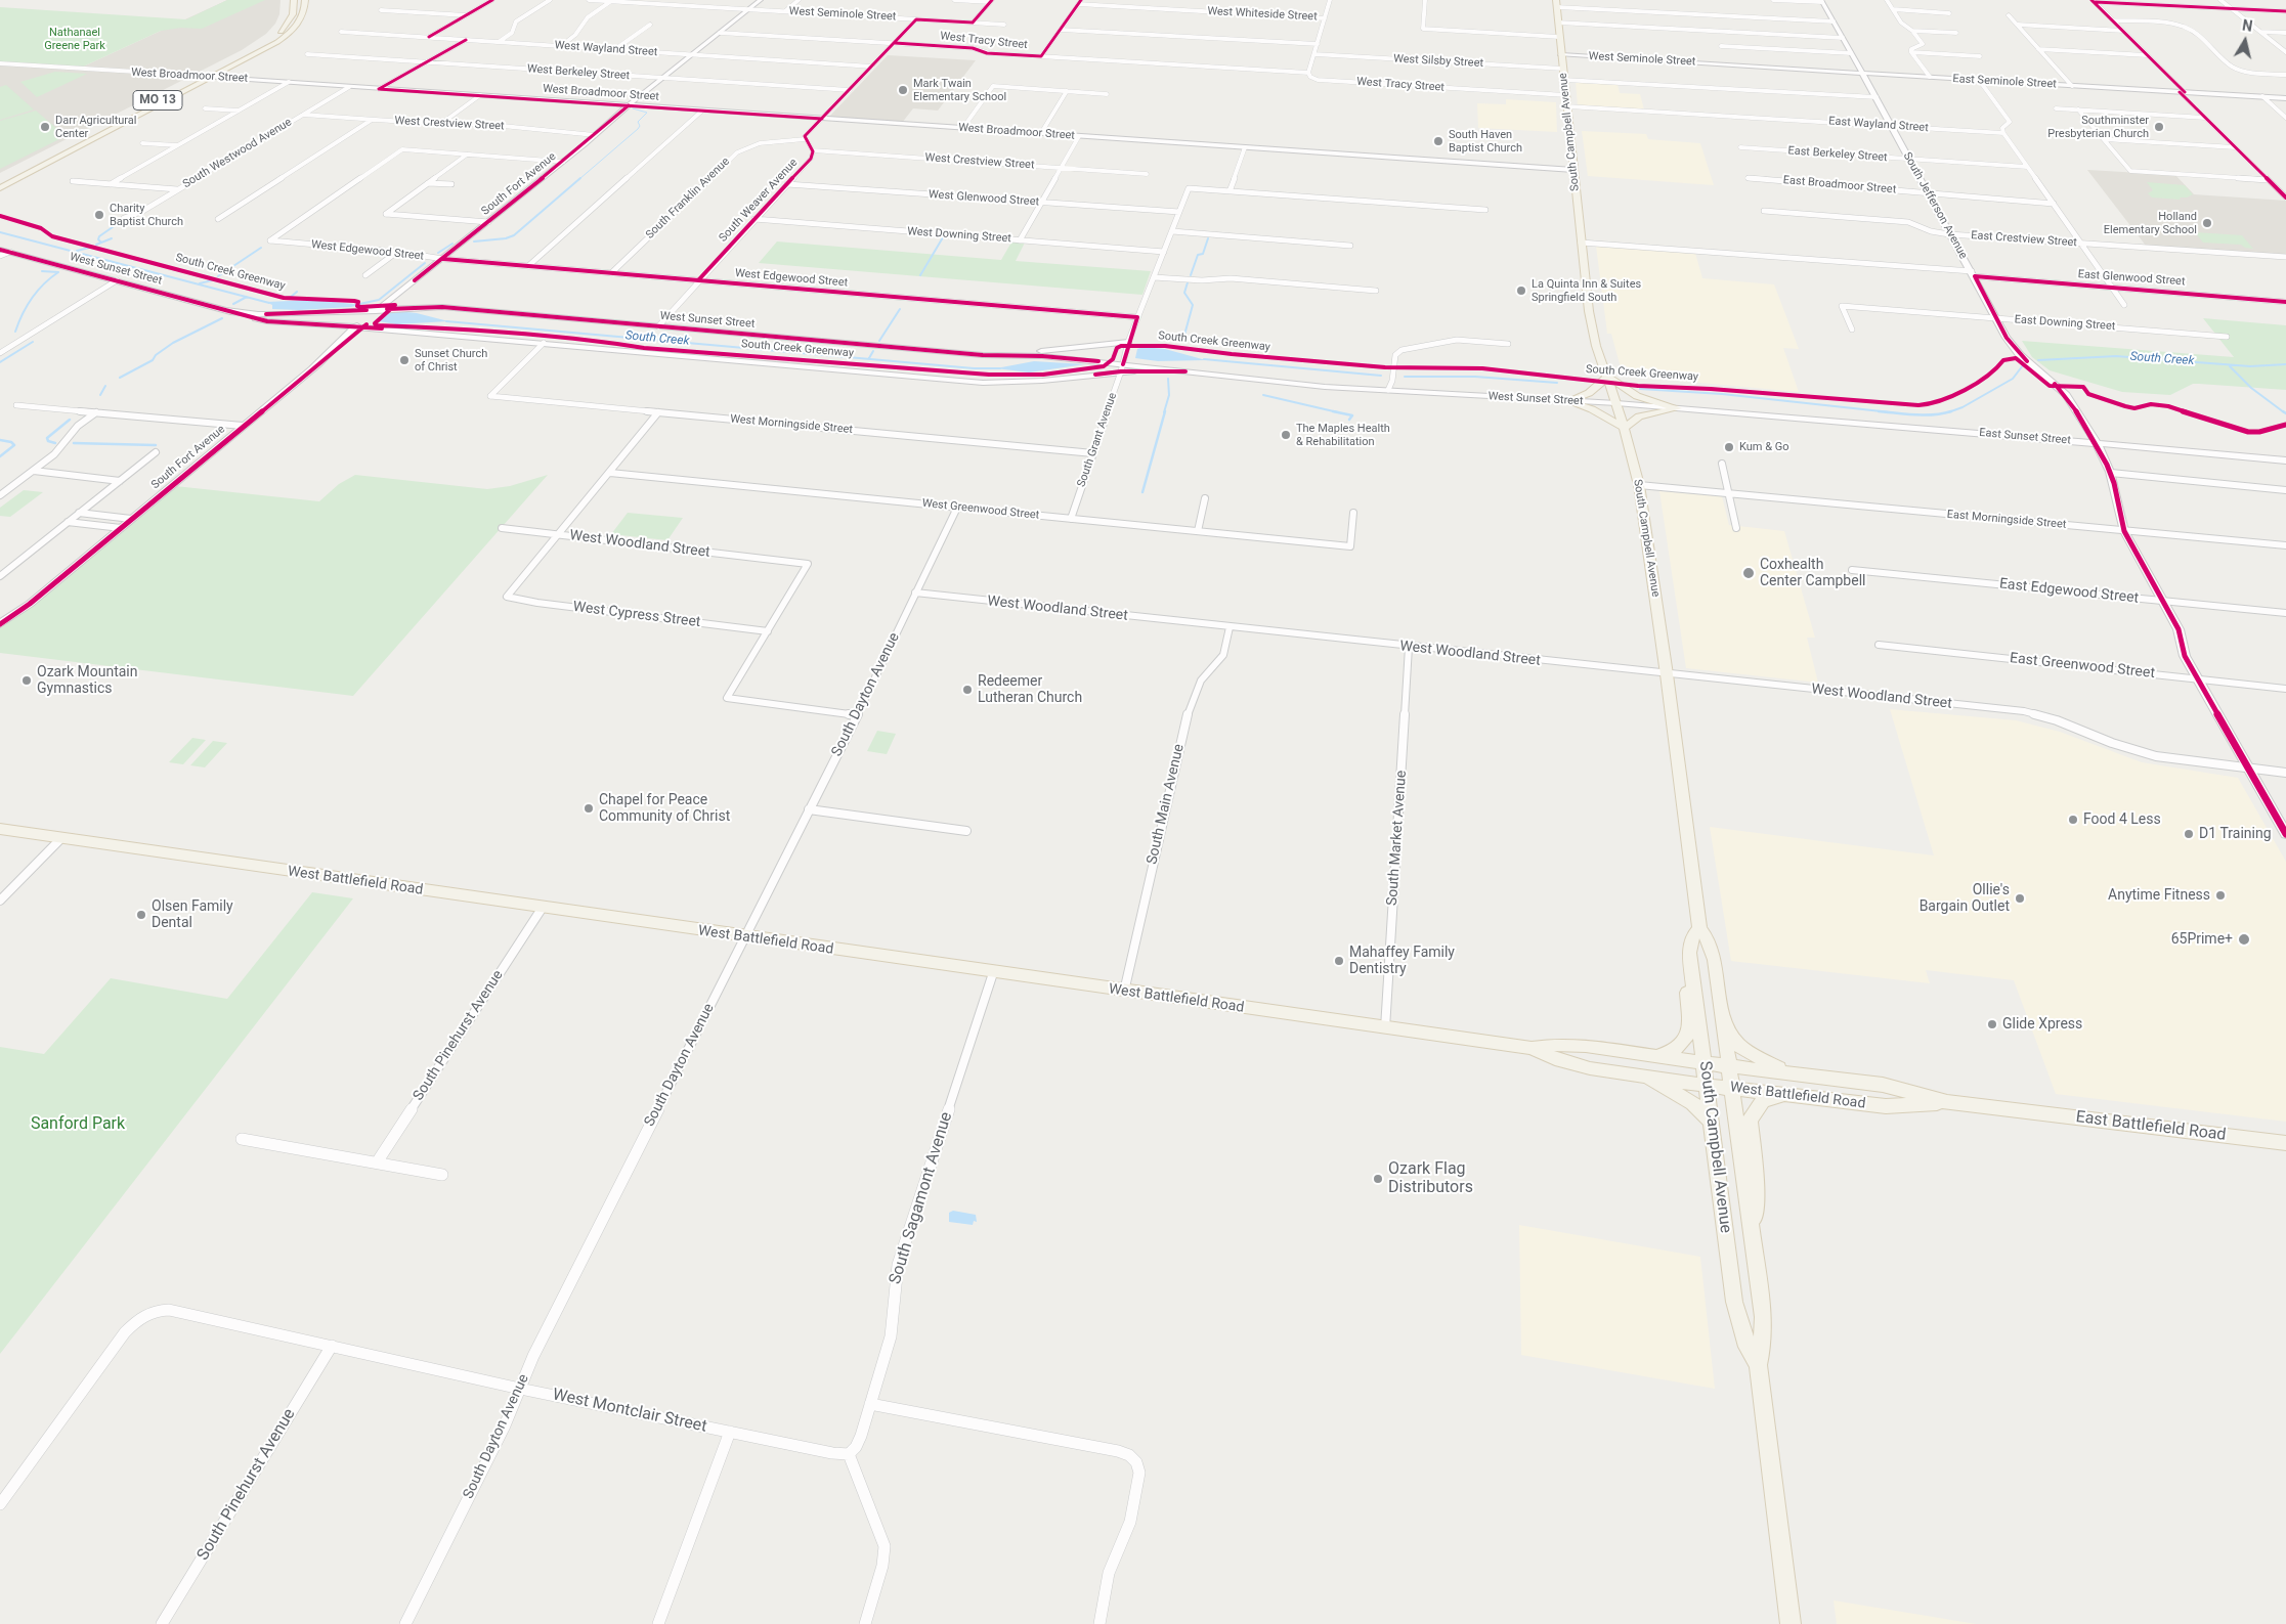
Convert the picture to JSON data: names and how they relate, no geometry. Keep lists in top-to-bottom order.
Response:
{
  "streets": {
    "main road": [
      "MO 13",
      "South Campbell Avenue",
      "West Battlefield Road",
      "East Battlefield Road"
    ],
    "street": [
      "West Seminole Street",
      "West Whiteside Street",
      "West Tracy Street",
      "West Wayland Street",
      "West Silsby Street",
      "West Berkeley Street",
      "West Broadmoor Street",
      "East Seminole Street",
      "West Crestview Street",
      "East Wayland Street",
      "South Westwood Avenue",
      "East Berkeley Street",
      "South Fort Avenue",
      "East Broadmoor Street",
      "South Franklin Avenue",
      "West Glenwood Street",
      "South Weaver Avenue",
      "South Jefferson Avenue",
      "West Downing Street",
      "East Crestview Street",
      "West Edgewood Street",
      "West Sunset Street",
      "East Glenwood Street",
      "East Downing Street",
      "West Morningside Street",
      "East Sunset Street",
      "South Grant Avenue",
      "West Greenwood Street",
      "East Morningside Street",
      "West Woodland Street",
      "East Edgewood Street",
      "West Cypress Street",
      "East Greenwood Street",
      "South Dayton Avenue",
      "South Main Avenue",
      "South Market Avenue",
      "South Pinehurst Avenue",
      "South Sagamont Avenue",
      "West Montclair Street"
    ],
    "cycle path": ["South Creek Greenway"]
  },
  "crossings": [
    ["West Seminole Street", "East Seminole Street"],
    ["West Seminole Street", "South Campbell Avenue"],
    ["West Seminole Street", "South Fort Avenue"],
    ["West Tracy Street", "South Campbell Avenue"],
    ["West Tracy Street", "South Fort Avenue"],
    ["West Wayland Street", "South Fort Avenue"],
    ["West Silsby Street", "South Campbell Avenue"],
    ["West Berkeley Street", "South Fort Avenue"],
    ["West Broadmoor Street", "MO 13"],
    ["West Broadmoor Street", "South Campbell Avenue"],
    ["West Broadmoor Street", "South Westwood Avenue"],
    ["West Broadmoor Street", "South Fort Avenue"],
    ["East Seminole Street", "South Jefferson Avenue"],
    ["West Crestview Street", "South Westwood Avenue"],
    ["West Crestview Street", "South Fort Avenue"],
    ["West Crestview Street", "South Weaver Avenue"],
    ["East Wayland Street", "South Campbell Avenue"],
    ["East Wayland Street", "South Jefferson Avenue"],
    ["South Campbell Avenue", "West Sunset Street"],
    ["South Campbell Avenue", "East Glenwood Street"],
    ["South Campbell Avenue", "West Woodland Street"],
    ["South Campbell Avenue", "West Battlefield Road"],
    ["East Berkeley Street", "South Jefferson Avenue"],
    ["South Fort Avenue", "West Edgewood Street"],
    ["South Fort Avenue", "West Sunset Street"],
    ["East Broadmoor Street", "South Jefferson Avenue"],
    ["South Franklin Avenue", "South Weaver Avenue"],
    ["South Franklin Avenue", "West Edgewood Street"],
    ["West Glenwood Street", "South Weaver Avenue"],
    ["West Glenwood Street", "South Grant Avenue"],
    ["South Weaver Avenue", "West Downing Street"],
    ["South Weaver Avenue", "West Edgewood Street"],
    ["South Weaver Avenue", "West Sunset Street"],
    ["South Jefferson Avenue", "East Crestview Street"],
    ["South Jefferson Avenue", "East Glenwood Street"],
    ["South Jefferson Avenue", "East Downing Street"],
    ["South Jefferson Avenue", "East Sunset Street"],
    ["South Jefferson Avenue", "East Morningside Street"],
    ["South Jefferson Avenue", "West Woodland Street"],
    ["South Jefferson Avenue", "East Edgewood Street"],
    ["South Jefferson Avenue", "East Greenwood Street"],
    ["West Downing Street", "South Grant Avenue"],
    ["West Edgewood Street", "South Grant Avenue"],
    ["West Sunset Street", "West Morningside Street"],
    ["West Sunset Street", "East Sunset Street"],
    ["West Sunset Street", "South Grant Avenue"],
    ["West Morningside Street", "South Grant Avenue"],
    ["South Grant Avenue", "West Greenwood Street"],
    ["West Greenwood Street", "South Dayton Avenue"],
    ["West Woodland Street", "West Cypress Street"],
    ["West Woodland Street", "South Dayton Avenue"],
    ["West Woodland Street", "South Main Avenue"],
    ["West Woodland Street", "South Market Avenue"],
    ["South Dayton Avenue", "West Battlefield Road"],
    ["South Dayton Avenue", "West Montclair Street"],
    ["South Main Avenue", "West Battlefield Road"],
    ["South Market Avenue", "West Battlefield Road"],
    ["West Battlefield Road", "South Pinehurst Avenue"],
    ["West Battlefield Road", "East Battlefield Road"],
    ["West Battlefield Road", "South Sagamont Avenue"],
    ["South Pinehurst Avenue", "West Montclair Street"],
    ["South Sagamont Avenue", "West Montclair Street"]
  ],
  "water": ["South Creek"],
  "parks": ["Nathanael Greene Park", "Sanford Park"],
  "places": [
    "Mark Twain Elementary School",
    "Darr Agricultural Center",
    "Southminster Presbyterian Church",
    "South Haven Baptist Church",
    "Charity Baptist Church",
    "Holland Elementary School",
    "La Quinta Inn & Suites Springfield South",
    "Sunset Church of Christ",
    "The Maples Health & Rehabilitation",
    "Kum & Go",
    "Coxhealth Center Campbell",
    "Ozark Mountain Gymnastics",
    "Redeemer Lutheran Church",
    "Chapel for Peace Community of Christ",
    "Food 4 Less",
    "D1 Training",
    "Anytime Fitness",
    "Ollie's Bargain Outlet",
    "Olsen Family Dental",
    "65Prime+",
    "Mahaffey Family Dentistry",
    "Glide Xpress",
    "Ozark Flag Distributors"
  ],
  "north": "top"
}
